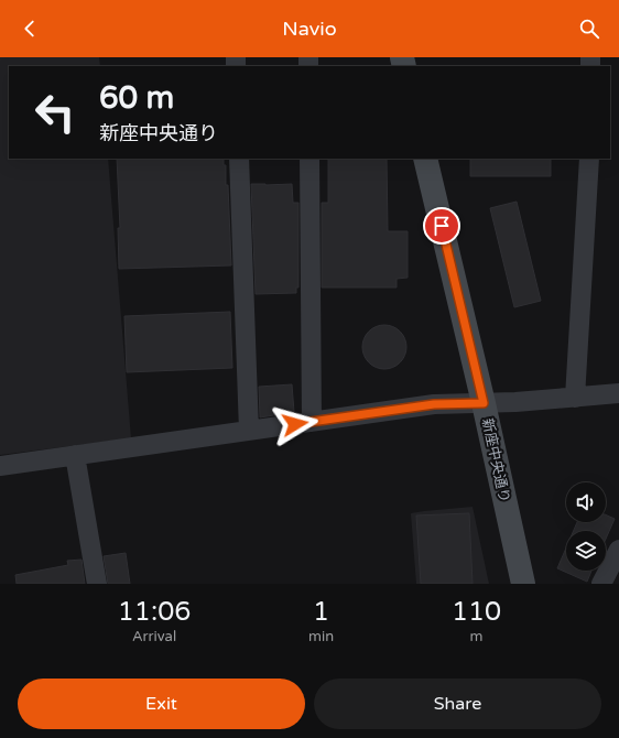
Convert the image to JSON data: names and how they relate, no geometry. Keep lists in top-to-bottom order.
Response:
{
  "streets": {
    "street": ["新座中央通り"]
  },
  "page": {
    "header": "Navio",
    "turn": ["60 m", "新座中央通り"],
    "eta": [
      "11:06",
      "Arrival",
      "1",
      "min",
      "110",
      "m"
    ],
    "buttons": ["Exit", "Share"]
  }
}
